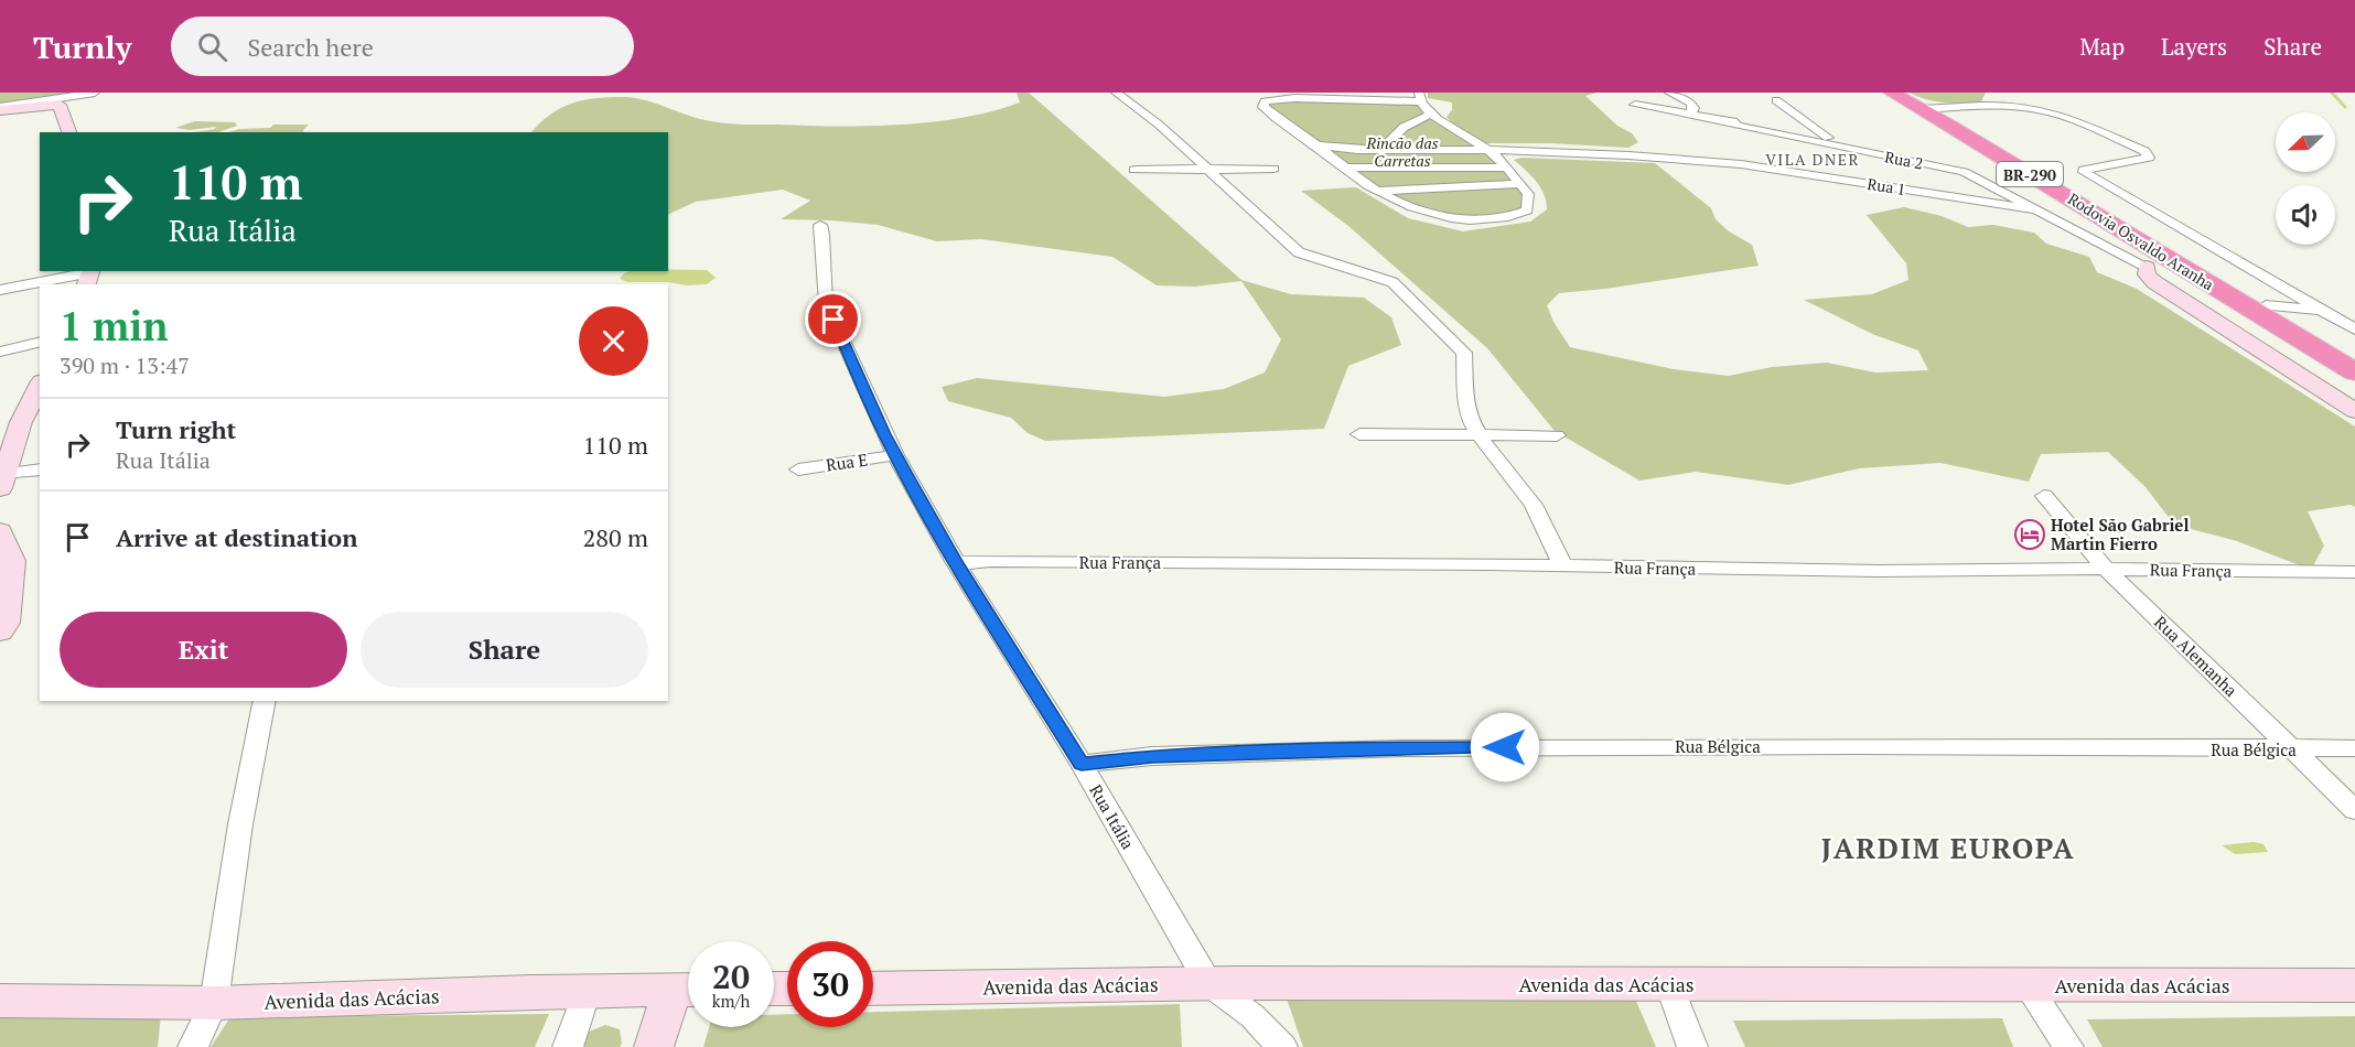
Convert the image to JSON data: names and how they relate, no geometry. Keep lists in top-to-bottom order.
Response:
{
  "streets": {
    "highway": ["BR-290", "Rodovia Osvaldo Aranha"],
    "street": [
      "Rua 2",
      "Rua 1",
      "Rua E",
      "Rua França",
      "Rua Alemanha",
      "Rua Bélgica",
      "Rua Itália",
      "Avenida das Acácias"
    ]
  },
  "crossings": [
    ["Rua 2", "Rua 1"],
    ["Rua E", "Rua Itália"],
    ["Rua França", "Rua Alemanha"],
    ["Rua França", "Rua Itália"],
    ["Rua Alemanha", "Rua Bélgica"],
    ["Rua Bélgica", "Rua Itália"],
    ["Rua Itália", "Avenida das Acácias"]
  ],
  "districts": ["VILA DNER", "JARDIM EUROPA"],
  "parks": ["Rincão das Carretas"],
  "places": {
    "hotel": ["Hotel São Gabriel Martin Fierro"]
  },
  "north": "bottom left",
  "page": {
    "header": "Turnly",
    "search": "Search here",
    "nav": ["Map", "Layers", "Share"],
    "turn": ["110 m", "Rua Itália"],
    "heading": ["1 min", "390 m · 13:47"],
    "list": [
      {
        "name": "Turn right",
        "note": "Rua Itália",
        "value": "110 m"
      },
      {
        "name": "Arrive at destination",
        "value": "280 m"
      }
    ],
    "buttons": ["Exit", "Share"],
    "speed": "20 km/h",
    "limit": "30"
  }
}
